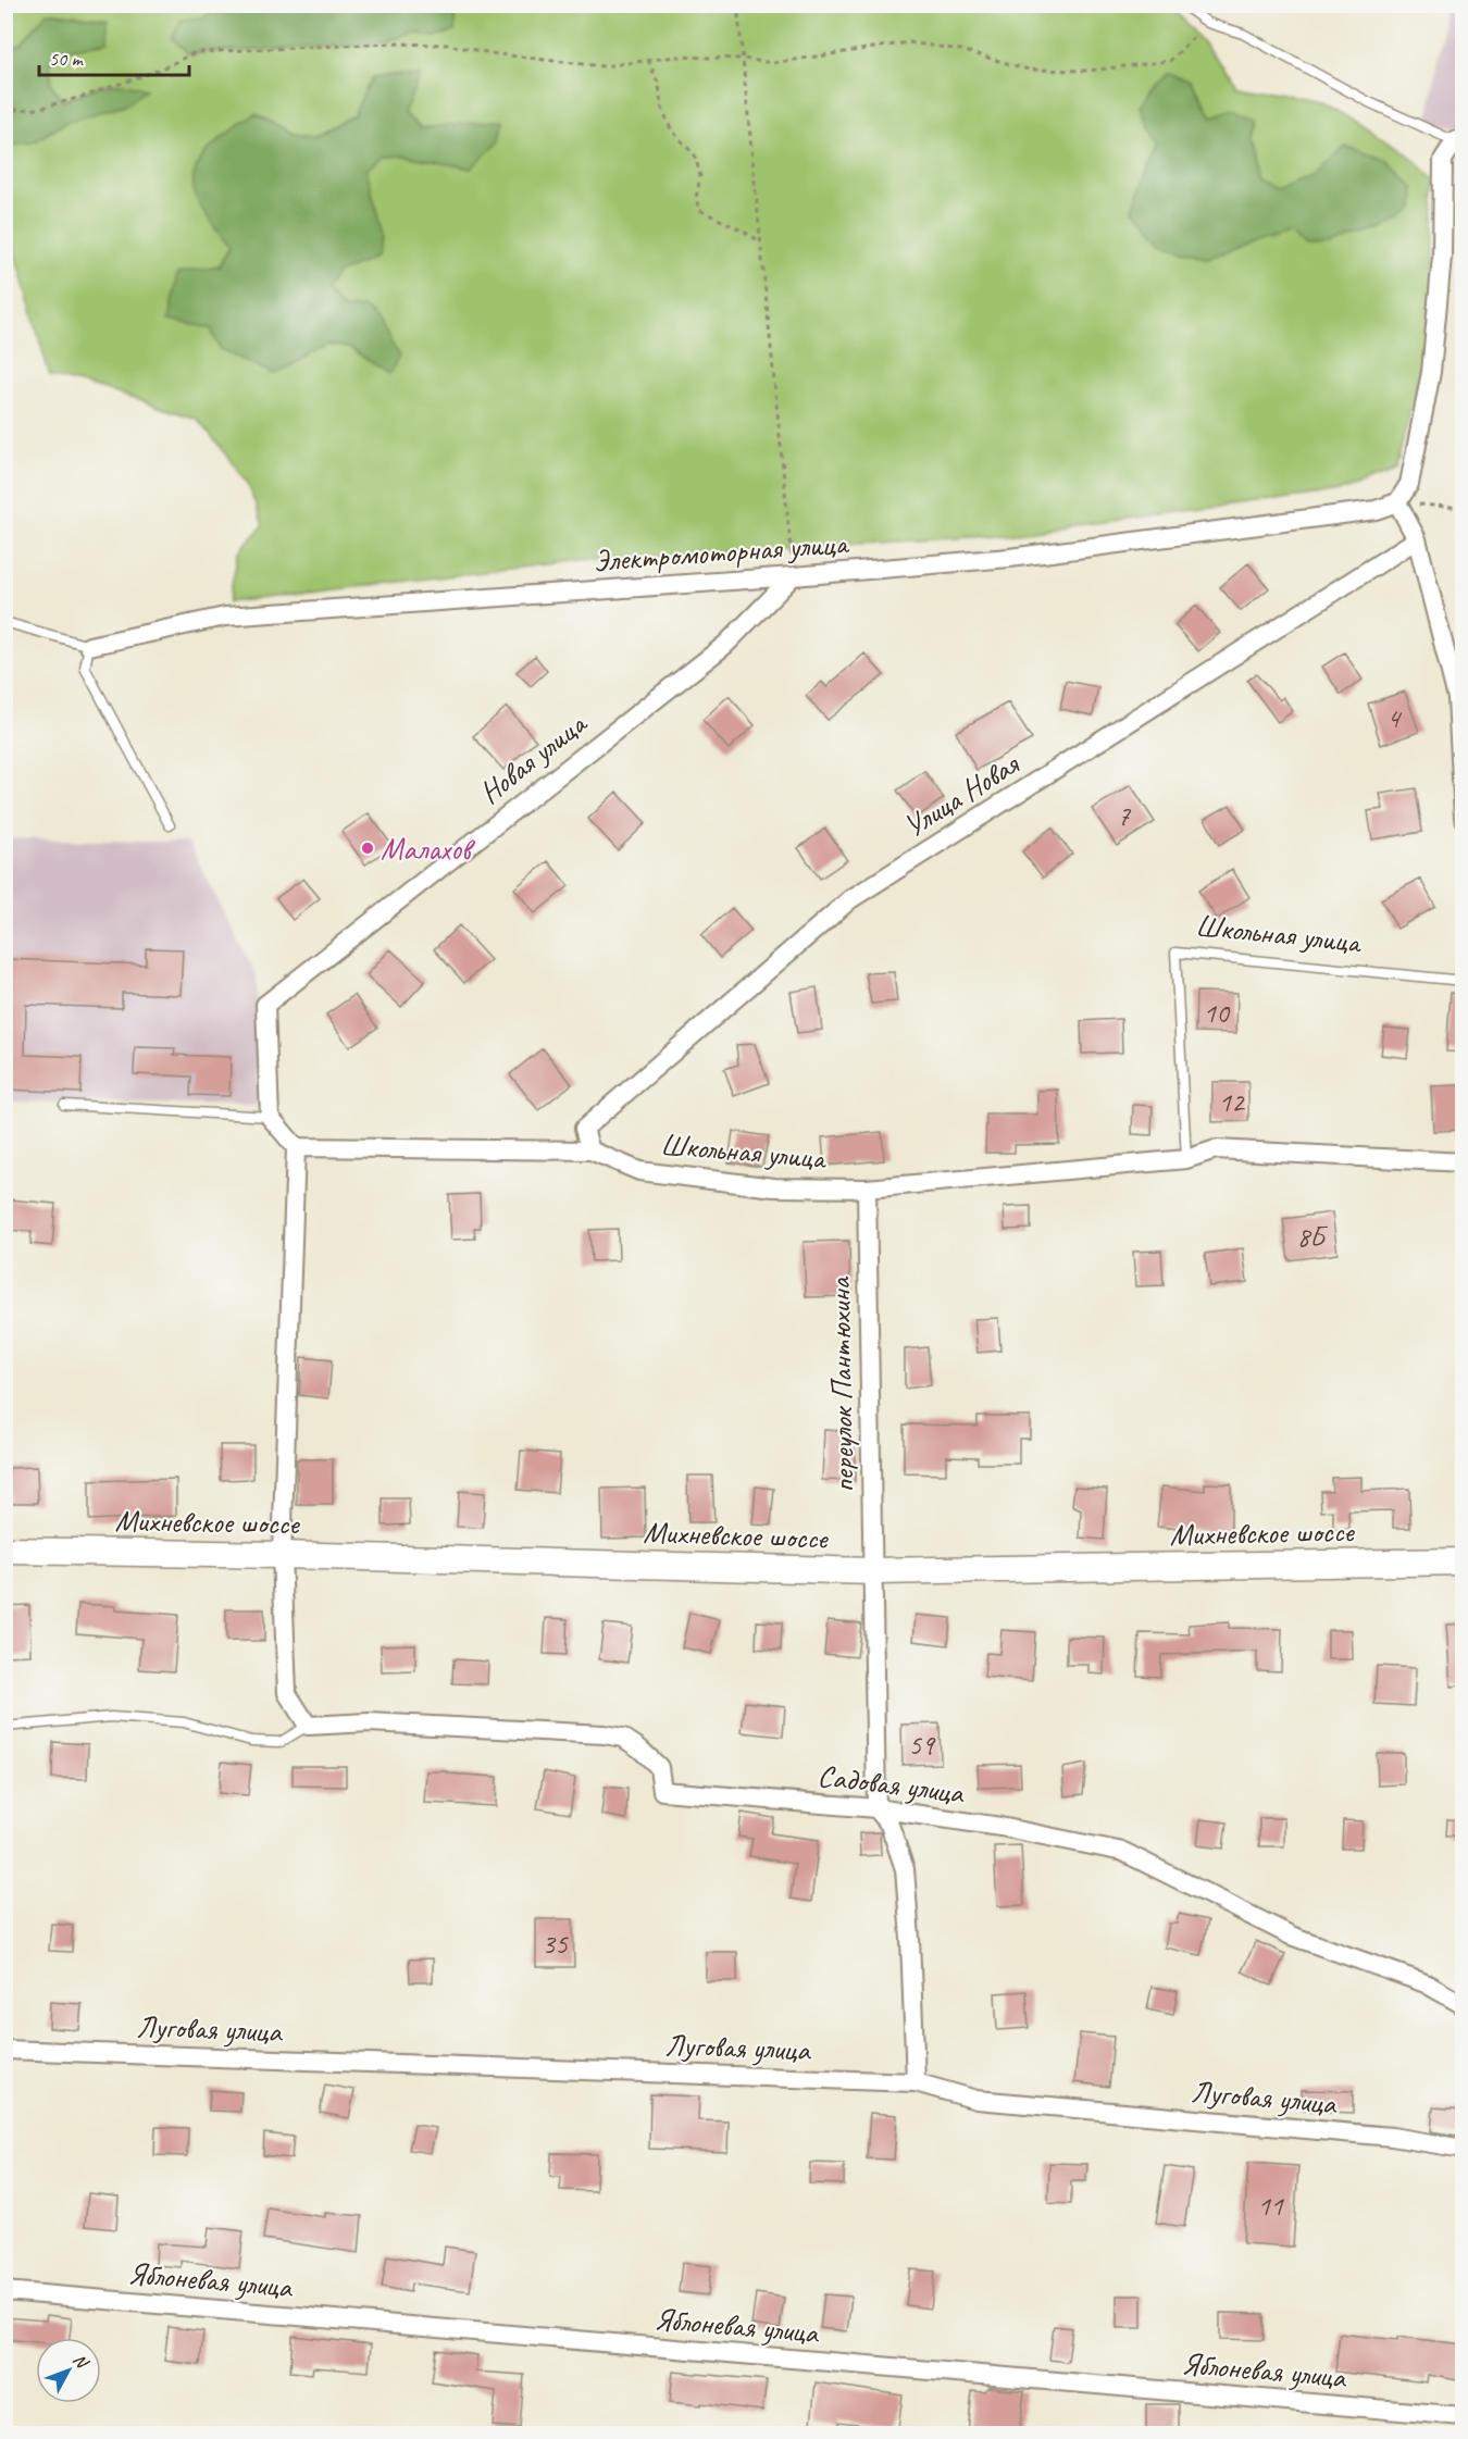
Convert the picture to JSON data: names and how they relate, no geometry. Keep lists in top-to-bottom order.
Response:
{
  "streets": {
    "street": [
      "Электромоторная улица",
      "Новая улица",
      "Улица Новая",
      "Школьная улица",
      "переулок Пантюхина",
      "Михневское шоссе",
      "Садовая улица",
      "Луговая улица",
      "Яблоневая улица"
    ]
  },
  "crossings": [
    ["Электромоторная улица", "Новая улица"],
    ["Улица Новая", "Школьная улица"],
    ["Школьная улица", "переулок Пантюхина"],
    ["переулок Пантюхина", "Михневское шоссе"],
    ["переулок Пантюхина", "Садовая улица"]
  ],
  "places": ["Малахов"],
  "house_numbers": [
    "4",
    "7",
    "10",
    "12",
    "8Б",
    "59",
    "35",
    "11"
  ],
  "scale_bar": "50 m",
  "north": "top right"
}
